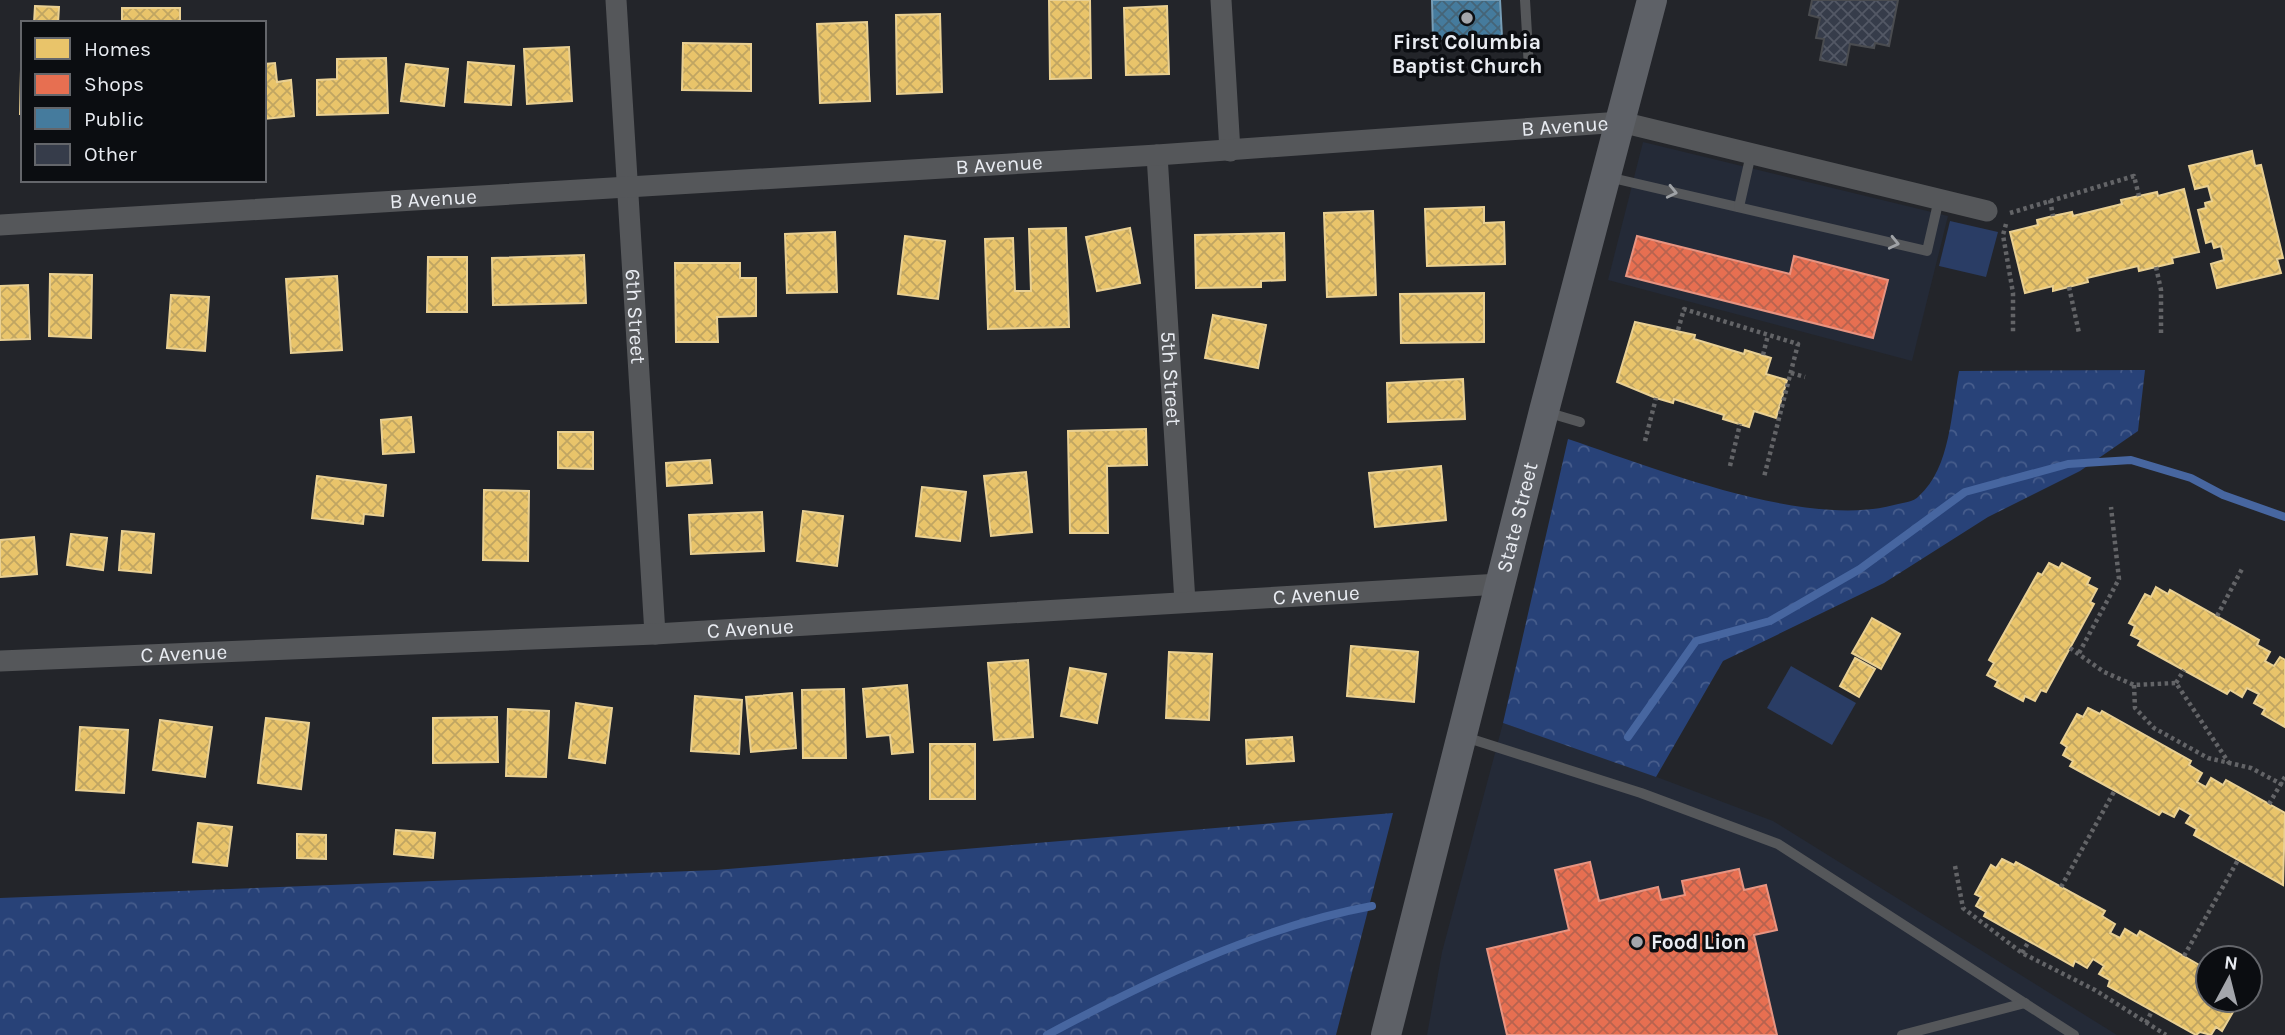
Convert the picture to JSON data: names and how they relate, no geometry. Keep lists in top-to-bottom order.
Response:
{
  "streets": {
    "main road": ["State Street"],
    "street": [
      "B Avenue",
      "6th Street",
      "5th Street",
      "C Avenue"
    ]
  },
  "crossings": [
    ["B Avenue", "6th Street"],
    ["B Avenue", "5th Street"],
    ["B Avenue", "State Street"],
    ["6th Street", "C Avenue"],
    ["5th Street", "C Avenue"],
    ["State Street", "C Avenue"]
  ],
  "places": ["First Columbia Baptist Church", "Food Lion"],
  "legend": [
    "Homes",
    "Shops",
    "Public",
    "Other"
  ],
  "north": "top"
}
